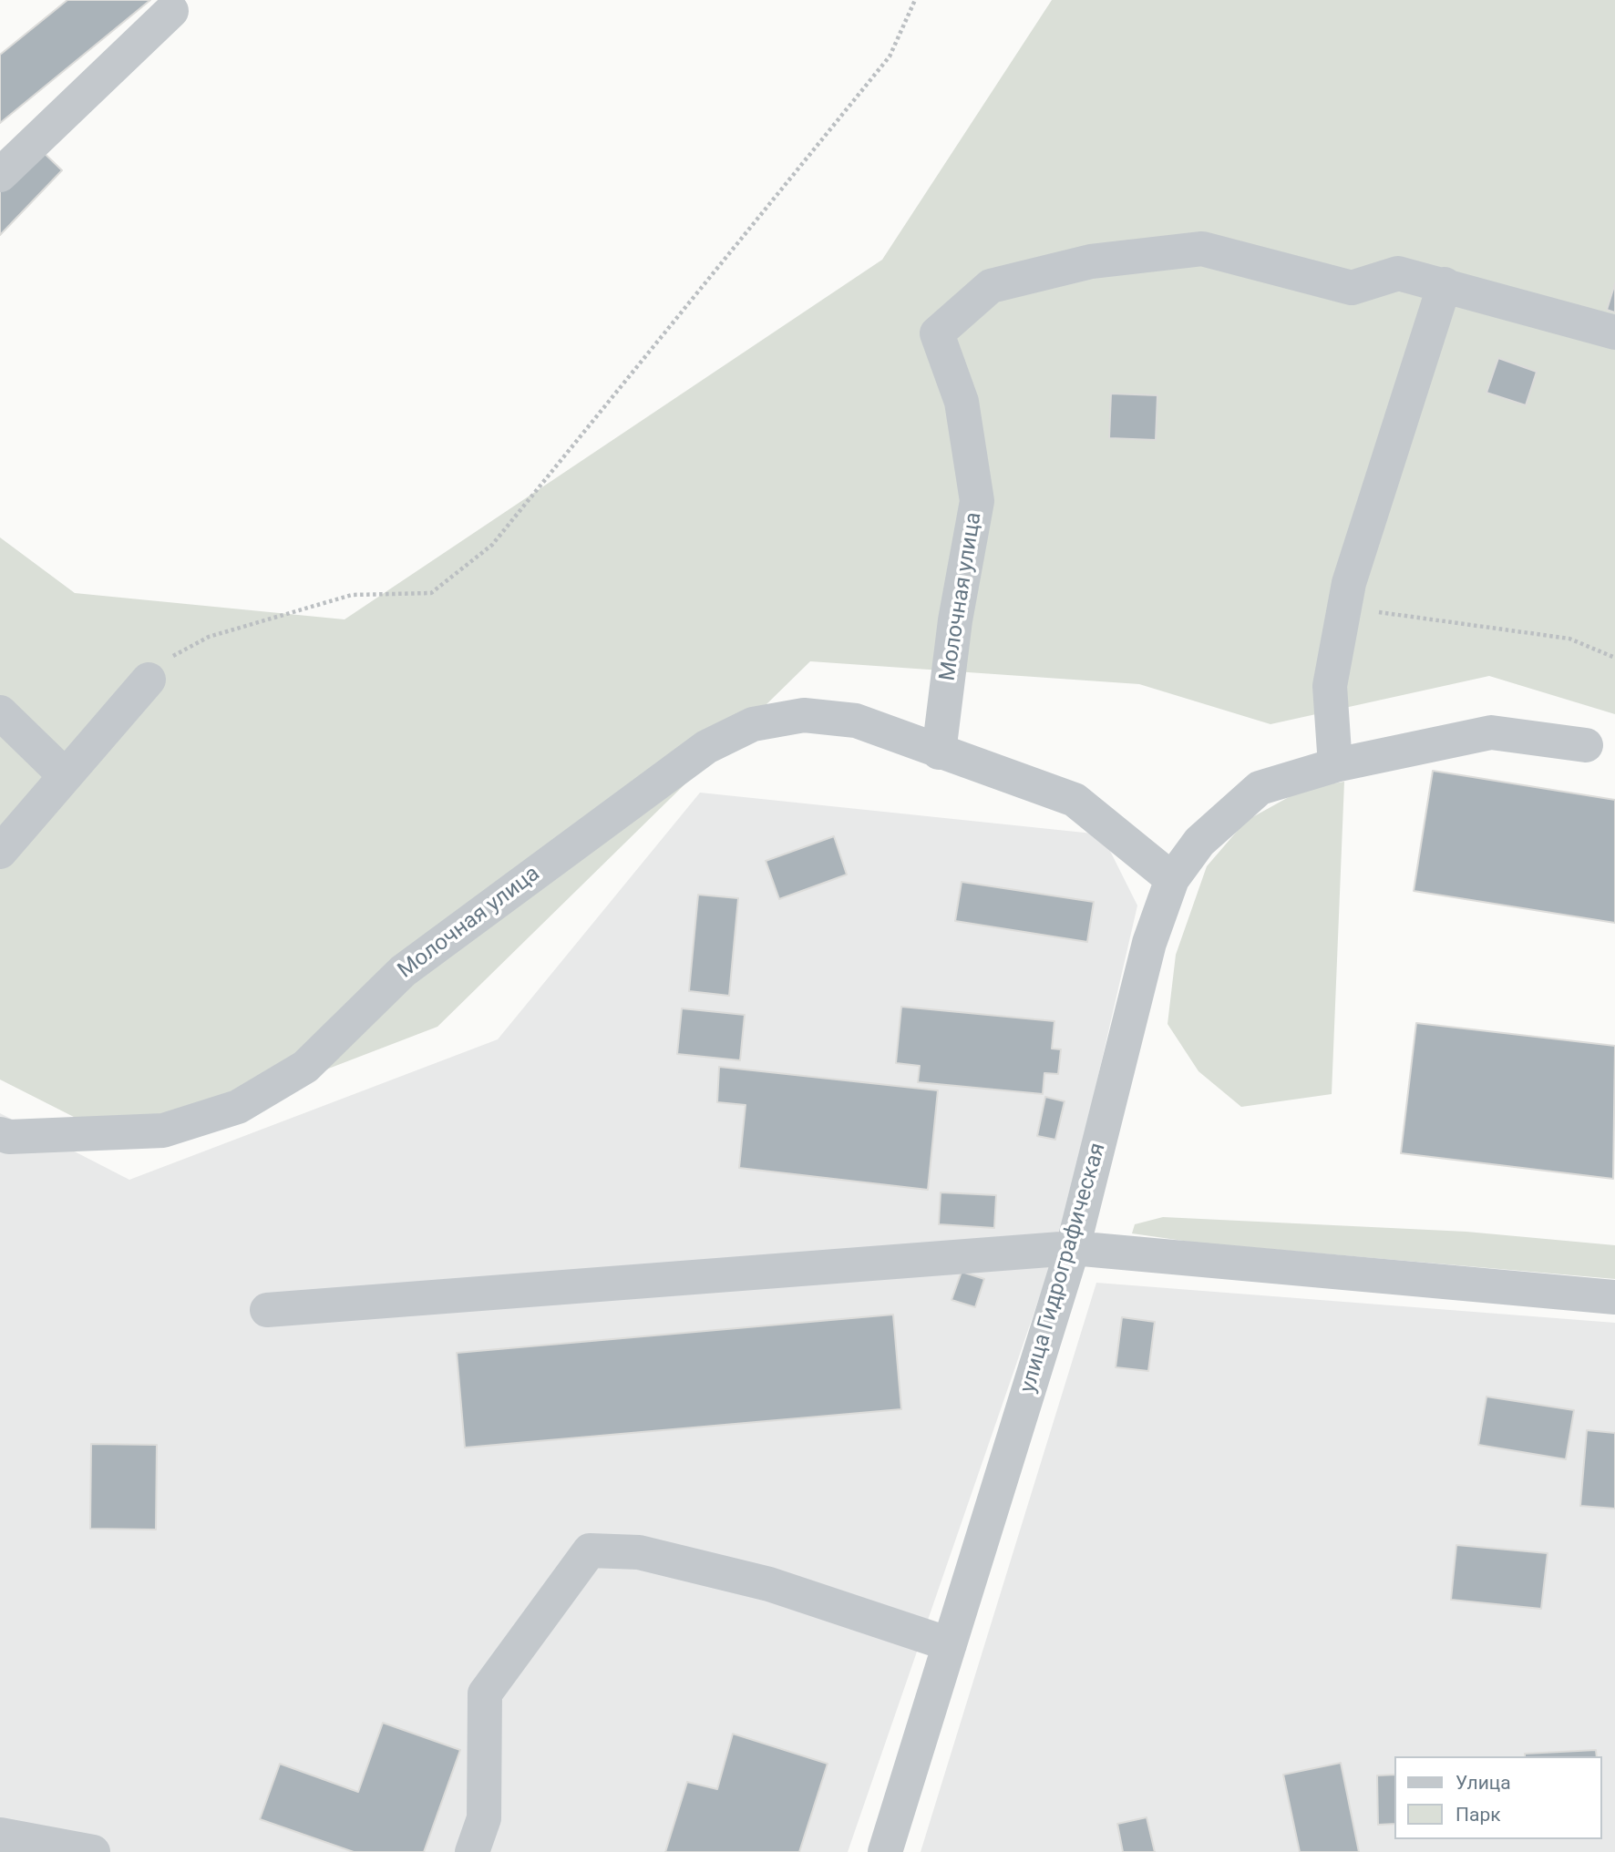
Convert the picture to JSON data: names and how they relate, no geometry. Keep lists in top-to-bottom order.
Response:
{
  "streets": {
    "street": ["Молочная улица", "улица Гидрографическая"]
  },
  "crossings": [
    ["Молочная улица", "улица Гидрографическая"]
  ],
  "legend": ["Улица", "Парк"]
}
